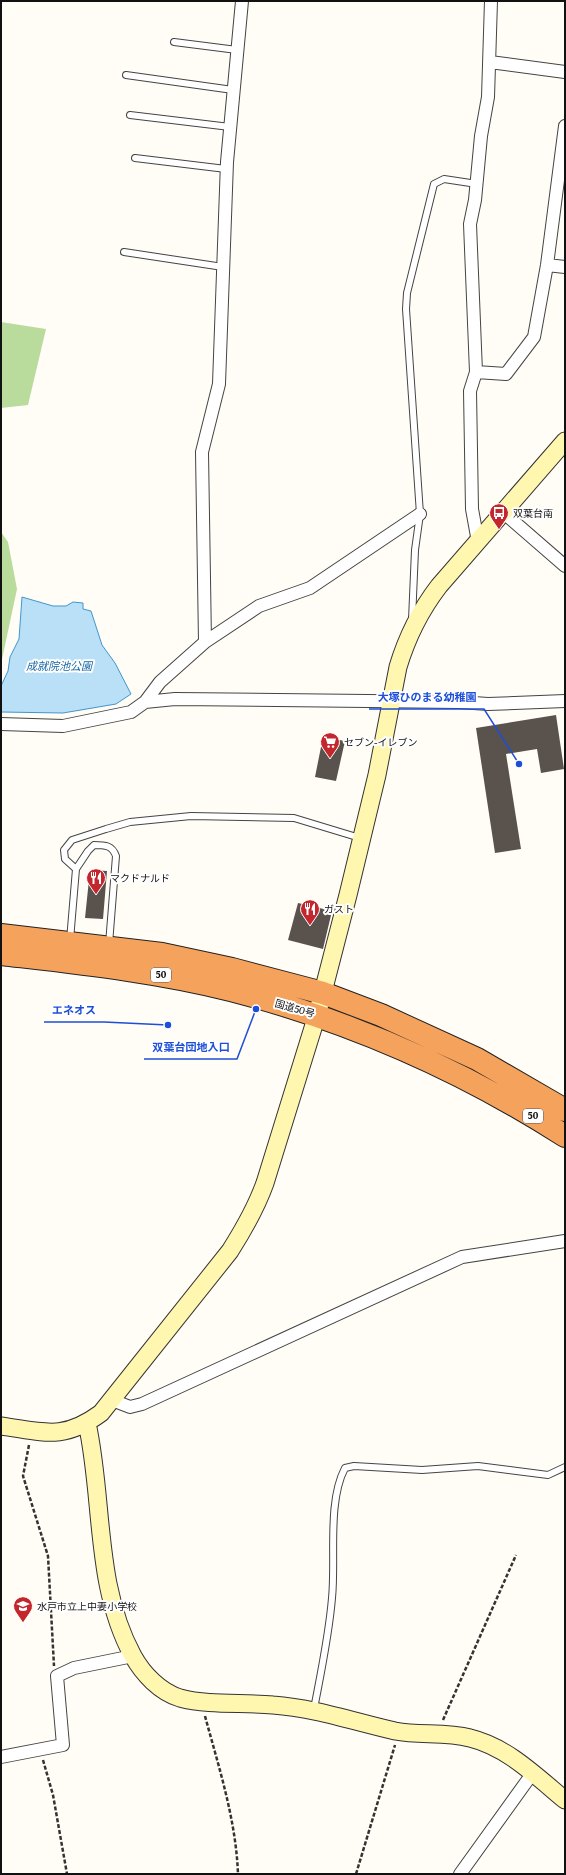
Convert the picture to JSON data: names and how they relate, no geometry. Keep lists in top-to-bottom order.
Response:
{
  "streets": {
    "highway": ["50", "国道50号"]
  },
  "water": ["成就院池公園"],
  "places": {
    "bus stop": ["双葉台南"],
    "supermarket": ["セブン-イレブン"],
    "other": ["大塚ひのまる幼稚園", "双葉台団地入口", "エネオス"],
    "restaurant": ["マクドナルド", "ガスト"],
    "school or university": ["水戸市立上中妻小学校"]
  }
}
